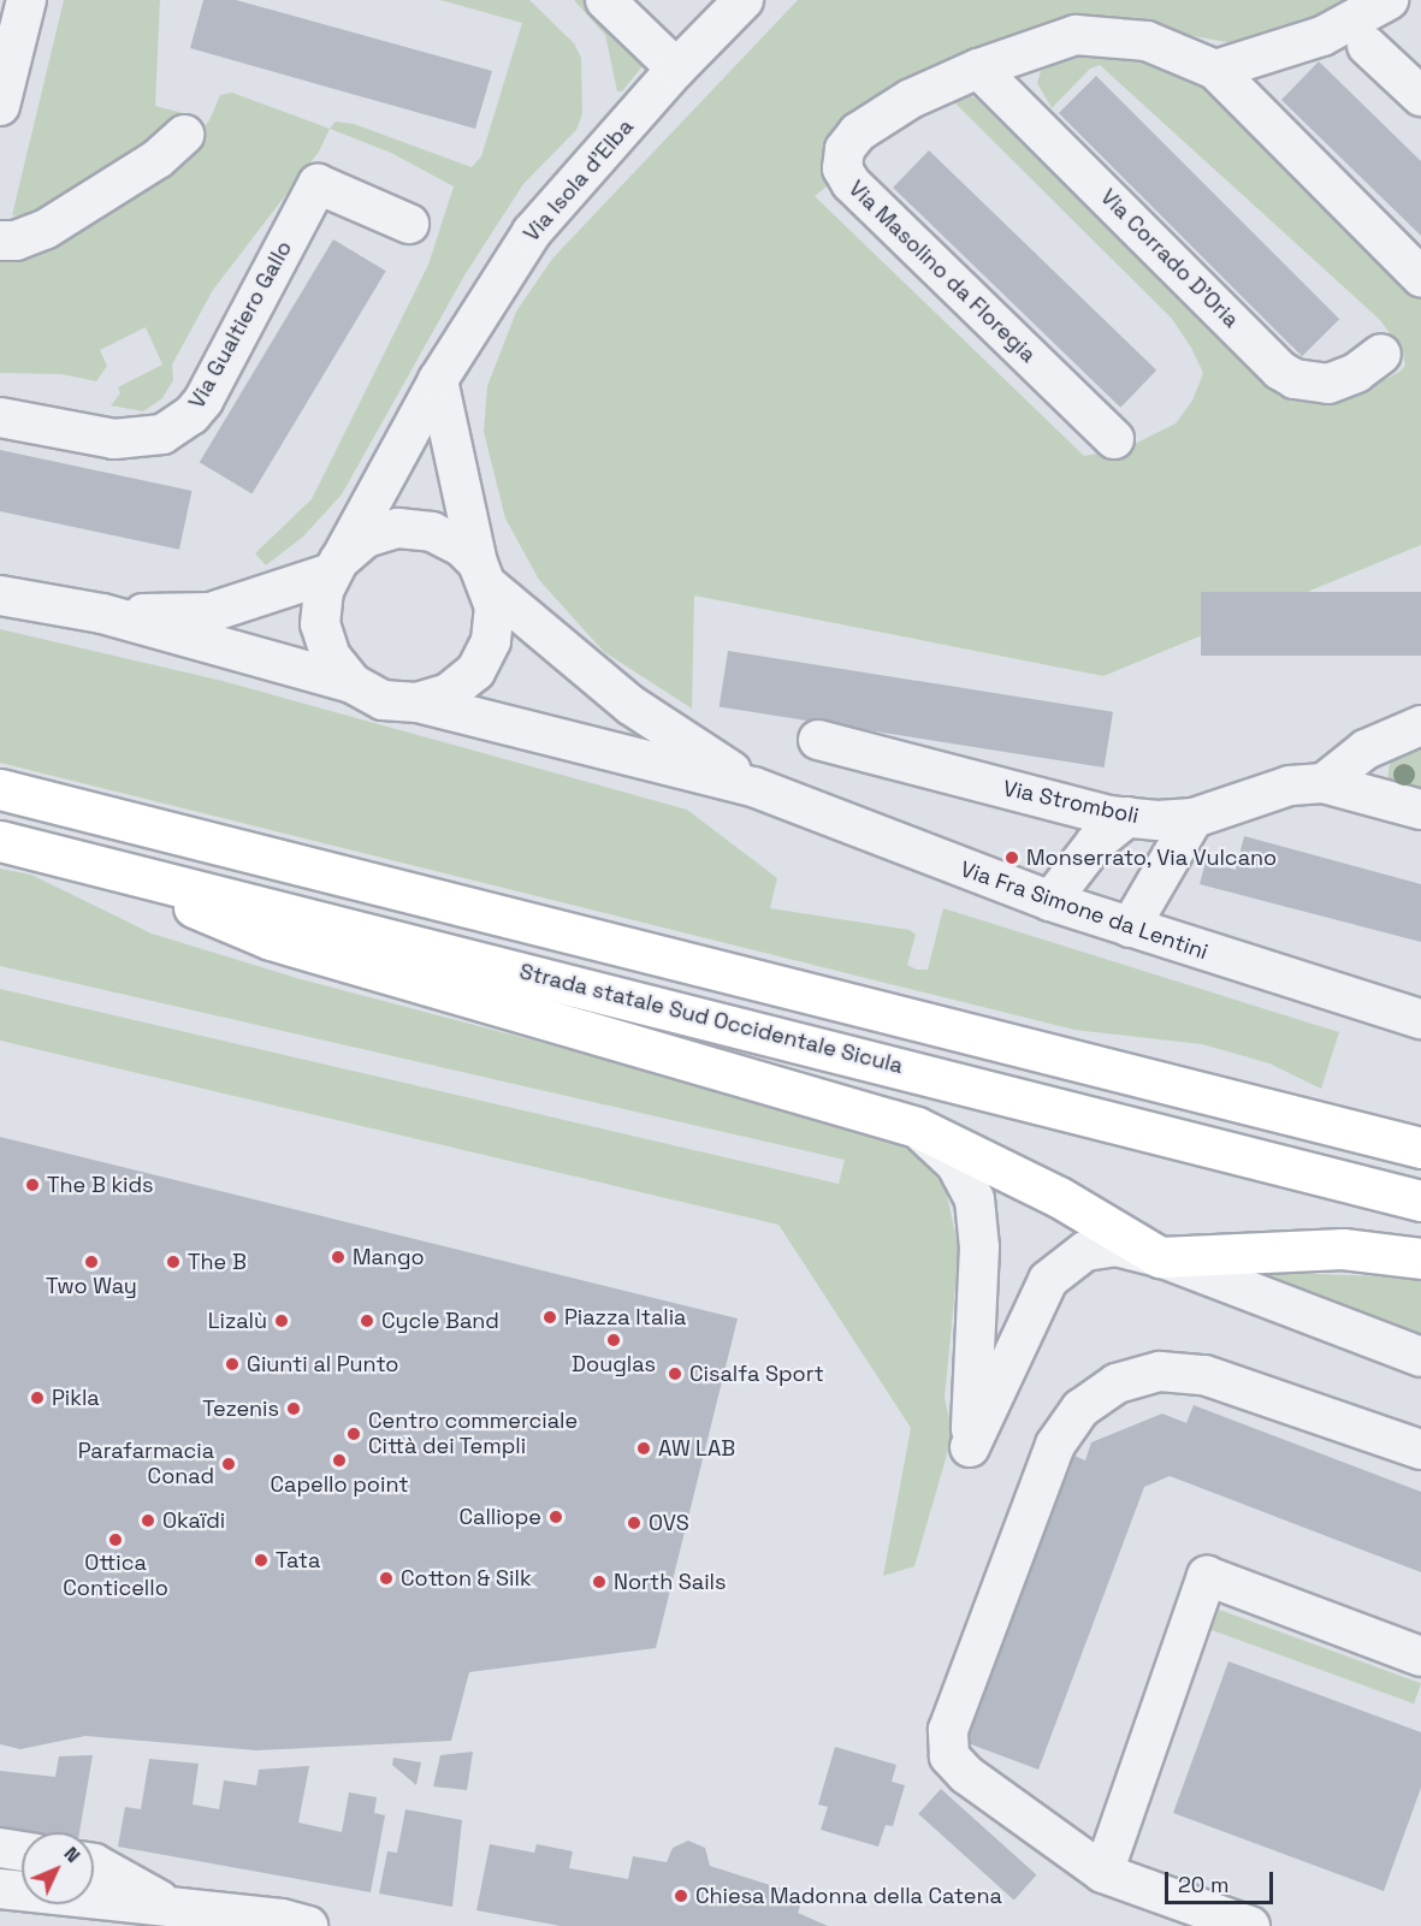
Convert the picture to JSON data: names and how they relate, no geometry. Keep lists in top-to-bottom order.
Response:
{
  "streets": {
    "main road": ["Strada statale Sud Occidentale Sicula"],
    "street": [
      "Via Isola d'Elba",
      "Via Corrado D'Oria",
      "Via Masolino da Floregia",
      "Via Gualtiero Gallo",
      "Via Stromboli",
      "Via Fra Simone da Lentini"
    ]
  },
  "crossings": [
    ["Via Corrado D'Oria", "Via Masolino da Floregia"]
  ],
  "places": [
    "Monserrato, Via Vulcano",
    "The B kids",
    "Mango",
    "Two Way",
    "The B",
    "Piazza Italia",
    "Lizalù",
    "Cycle Band",
    "Douglas",
    "Giunti al Punto",
    "Cisalfa Sport",
    "Pikla",
    "Tezenis",
    "Centro commerciale Città dei Templi",
    "AW LAB",
    "Capello point",
    "Parafarmacia Conad",
    "Calliope",
    "Okaïdi",
    "OVS",
    "Ottica Conticello",
    "Tata",
    "Cotton & Silk",
    "North Sails",
    "Chiesa Madonna della Catena"
  ],
  "scale_bar": "20 m",
  "north": "top right"
}
